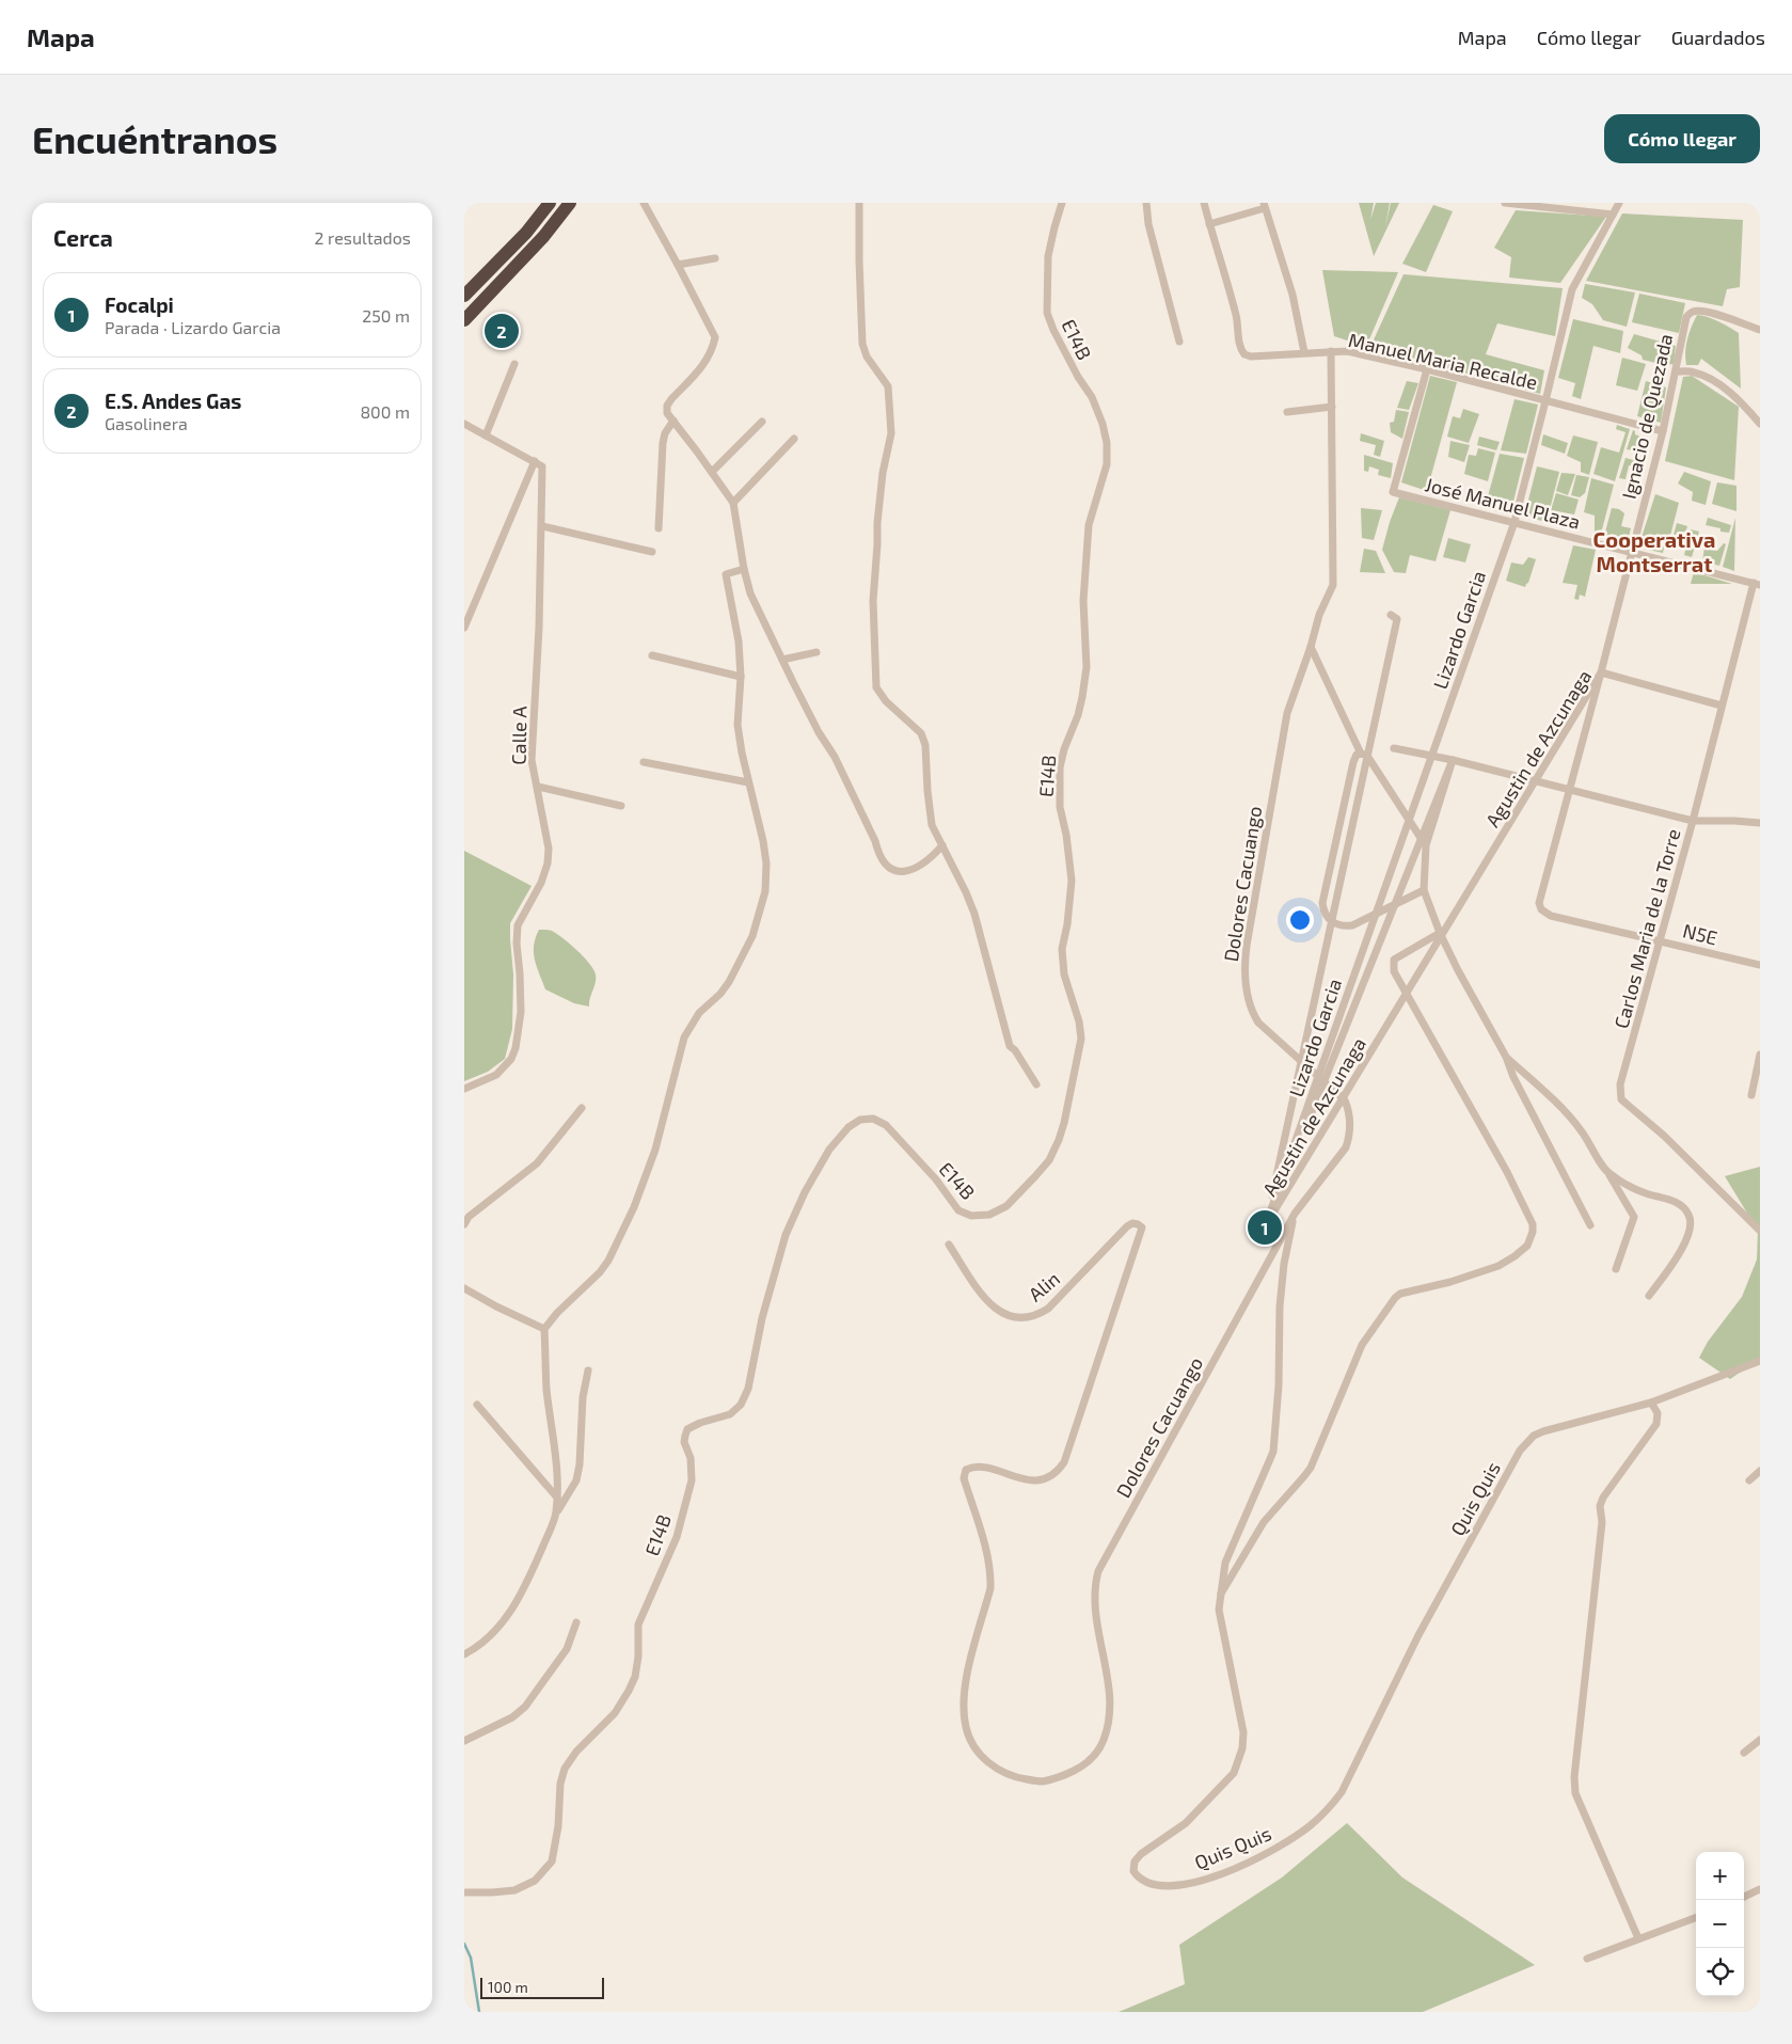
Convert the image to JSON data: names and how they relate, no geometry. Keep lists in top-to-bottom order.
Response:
{
  "streets": {
    "street": [
      "E14B",
      "Manuel Maria Recalde",
      "Ignacio de Quezada",
      "José Manuel Plaza",
      "Lizardo Garcia",
      "Calle A",
      "Agustin de Azcunaga",
      "Dolores Cacuango",
      "Carlos Maria de la Torre",
      "N5E",
      "Alin",
      "Quis Quis"
    ]
  },
  "crossings": [
    ["Manuel Maria Recalde", "Ignacio de Quezada"],
    ["Manuel Maria Recalde", "José Manuel Plaza"],
    ["Manuel Maria Recalde", "Lizardo Garcia"],
    ["Manuel Maria Recalde", "Dolores Cacuango"],
    ["Ignacio de Quezada", "José Manuel Plaza"],
    ["Ignacio de Quezada", "Agustin de Azcunaga"],
    ["Ignacio de Quezada", "N5E"],
    ["José Manuel Plaza", "Lizardo Garcia"],
    ["José Manuel Plaza", "Carlos Maria de la Torre"],
    ["Lizardo Garcia", "Agustin de Azcunaga"],
    ["Lizardo Garcia", "Dolores Cacuango"],
    ["Agustin de Azcunaga", "Dolores Cacuango"],
    ["Agustin de Azcunaga", "Carlos Maria de la Torre"],
    ["Dolores Cacuango", "Alin"],
    ["Dolores Cacuango", "Quis Quis"],
    ["Carlos Maria de la Torre", "N5E"]
  ],
  "districts": ["Cooperativa Montserrat"],
  "scale_bar": "100 m",
  "page": {
    "header": "Mapa",
    "nav": ["Mapa", "Cómo llegar", "Guardados"],
    "buttons": "Cómo llegar",
    "title": "Encuéntranos",
    "heading": ["Cerca", "2 resultados"],
    "list": [
      {
        "mark": "1",
        "name": "Focalpi",
        "note": "Parada · Lizardo Garcia",
        "value": "250 m"
      },
      {
        "mark": "2",
        "name": "E.S. Andes Gas",
        "note": "Gasolinera",
        "value": "800 m"
      }
    ],
    "pins": ["2", "1"],
    "map_buttons": ["+", "−"],
    "scale": "100 m"
  }
}
